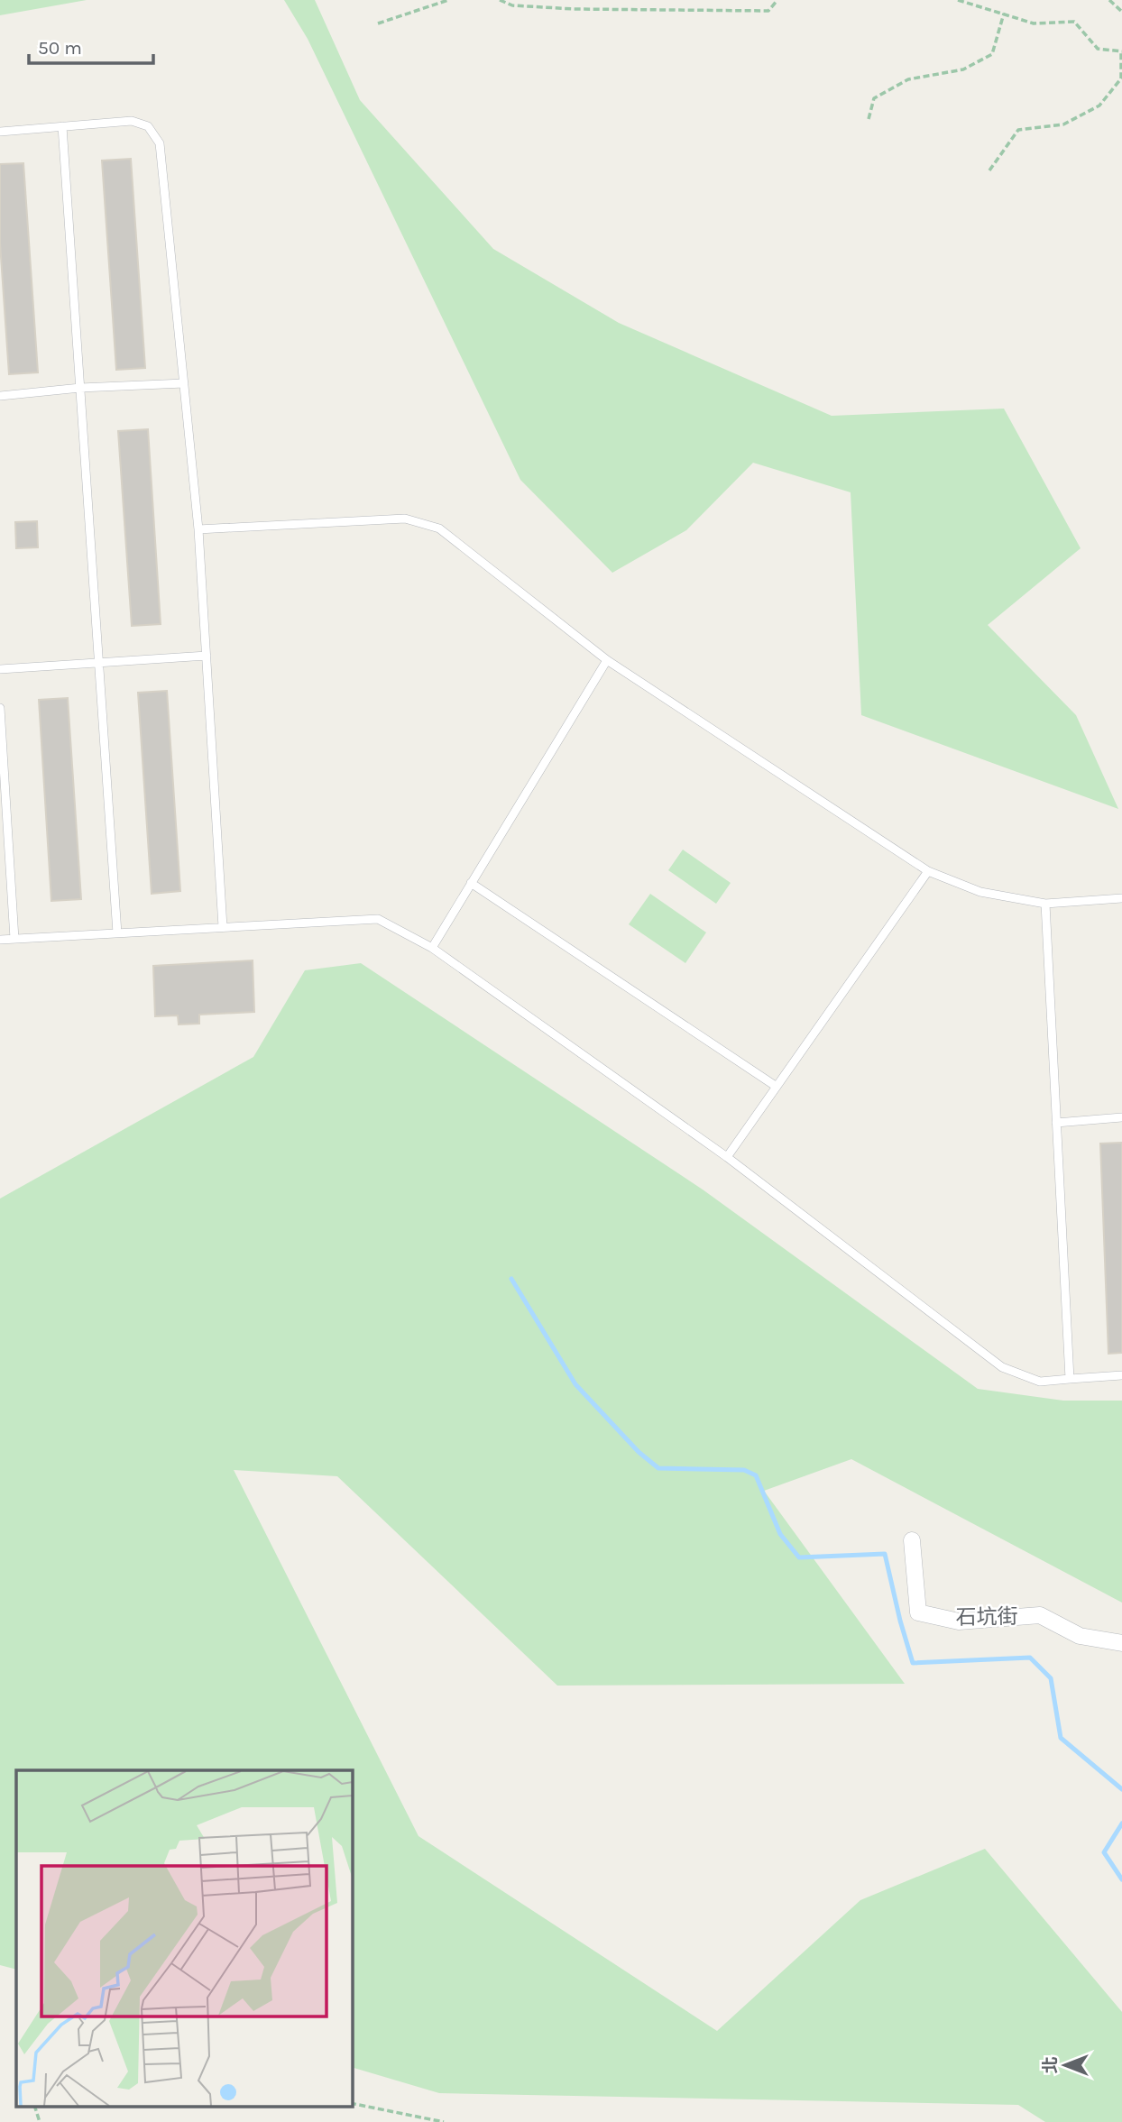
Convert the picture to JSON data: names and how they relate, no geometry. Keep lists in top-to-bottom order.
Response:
{
  "streets": {
    "street": ["石坑街"]
  },
  "scale_bar": "50 m",
  "north": "left"
}
